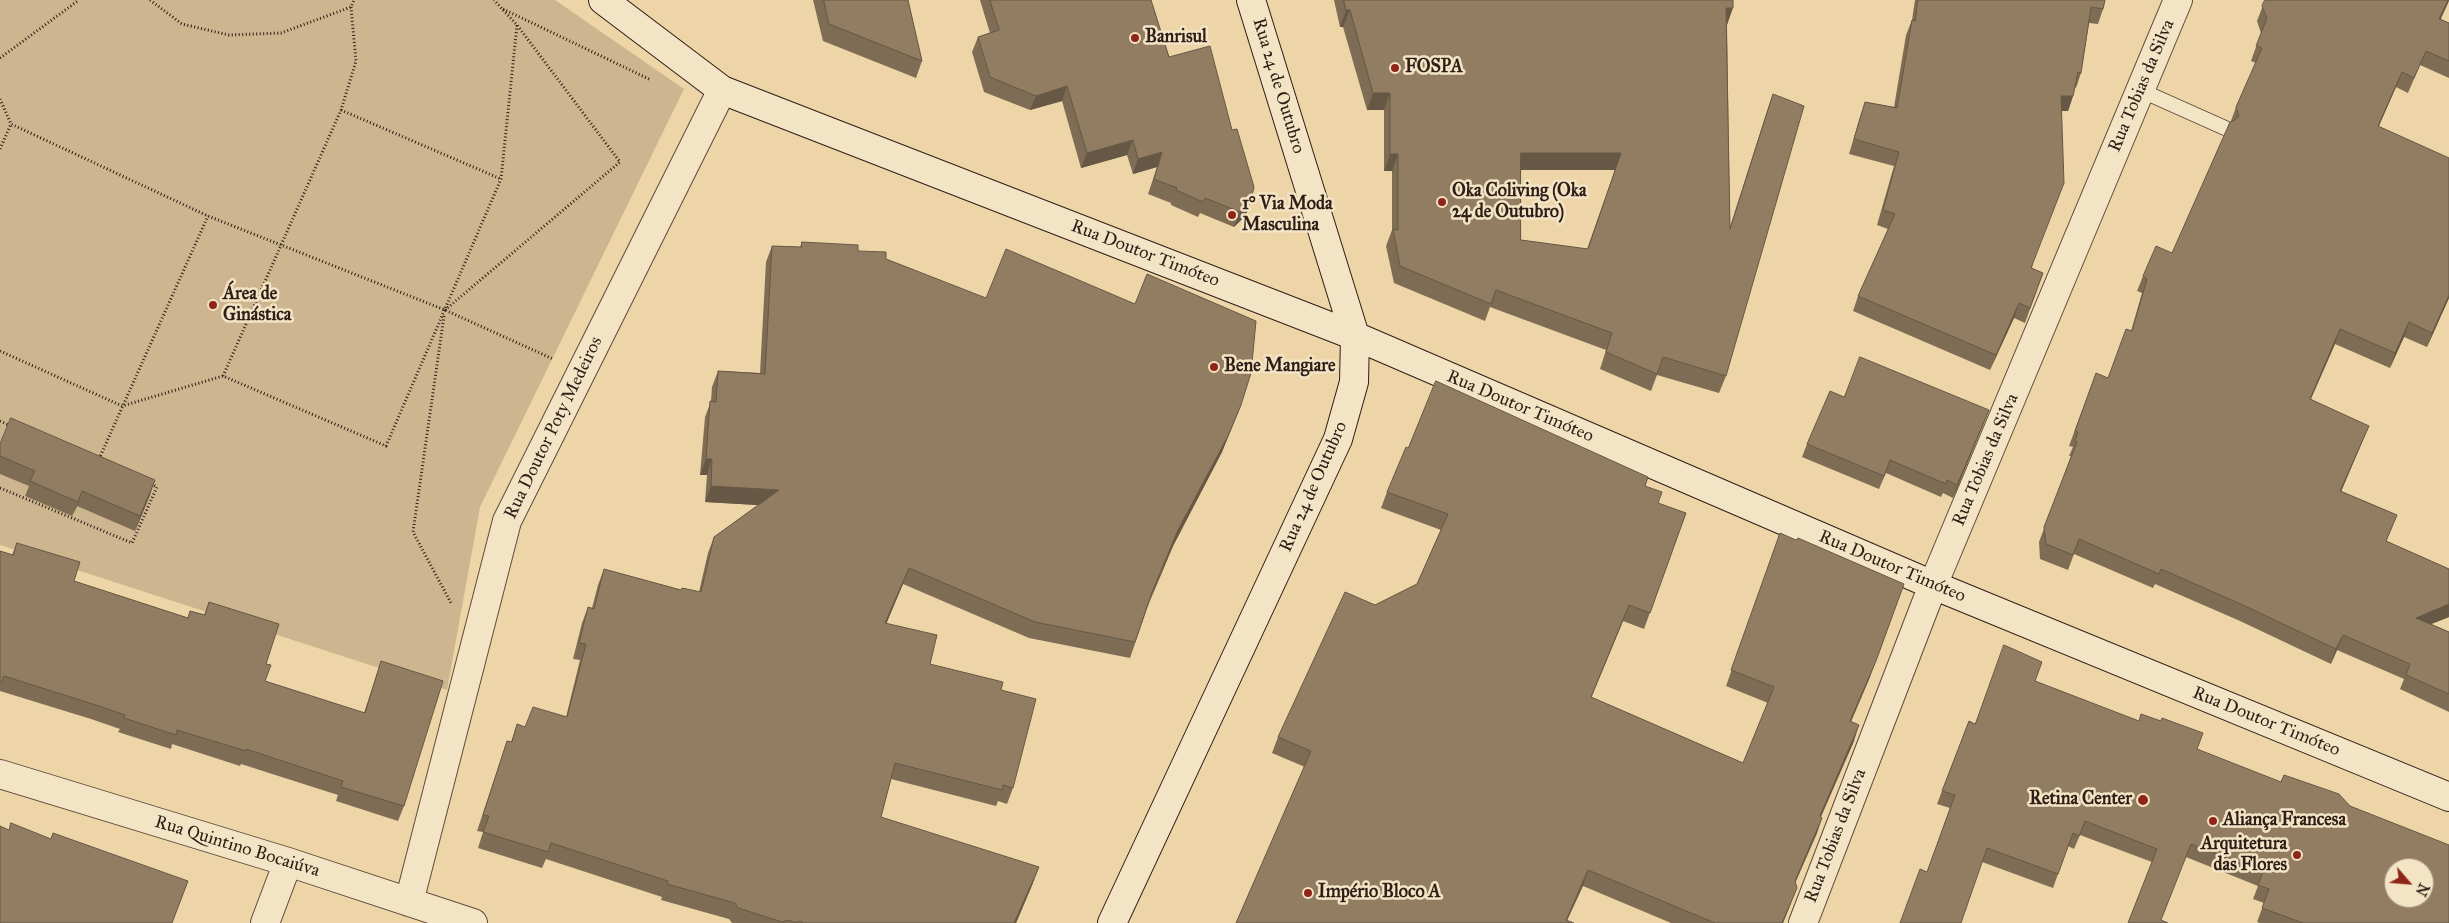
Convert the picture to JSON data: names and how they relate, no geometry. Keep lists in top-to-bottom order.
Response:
{
  "streets": {
    "main road": [
      "Rua 24 de Outubro",
      "Rua Tobias da Silva",
      "Rua Doutor Timóteo",
      "Rua Doutor Poty Medeiros",
      "Rua Quintino Bocaiúva"
    ]
  },
  "crossings": [
    ["Rua 24 de Outubro", "Rua Doutor Timóteo"],
    ["Rua Tobias da Silva", "Rua Doutor Timóteo"],
    ["Rua Doutor Timóteo", "Rua Doutor Poty Medeiros"],
    ["Rua Doutor Poty Medeiros", "Rua Quintino Bocaiúva"]
  ],
  "places": [
    "Banrisul",
    "FOSPA",
    "Oka Coliving (Oka 24 de Outubro)",
    "1° Via Moda Masculina",
    "Área de Ginástica",
    "Bene Mangiare",
    "Retina Center",
    "Aliança Francesa",
    "Arquitetura das Flores",
    "Império Bloco A"
  ],
  "north": "bottom right"
}
